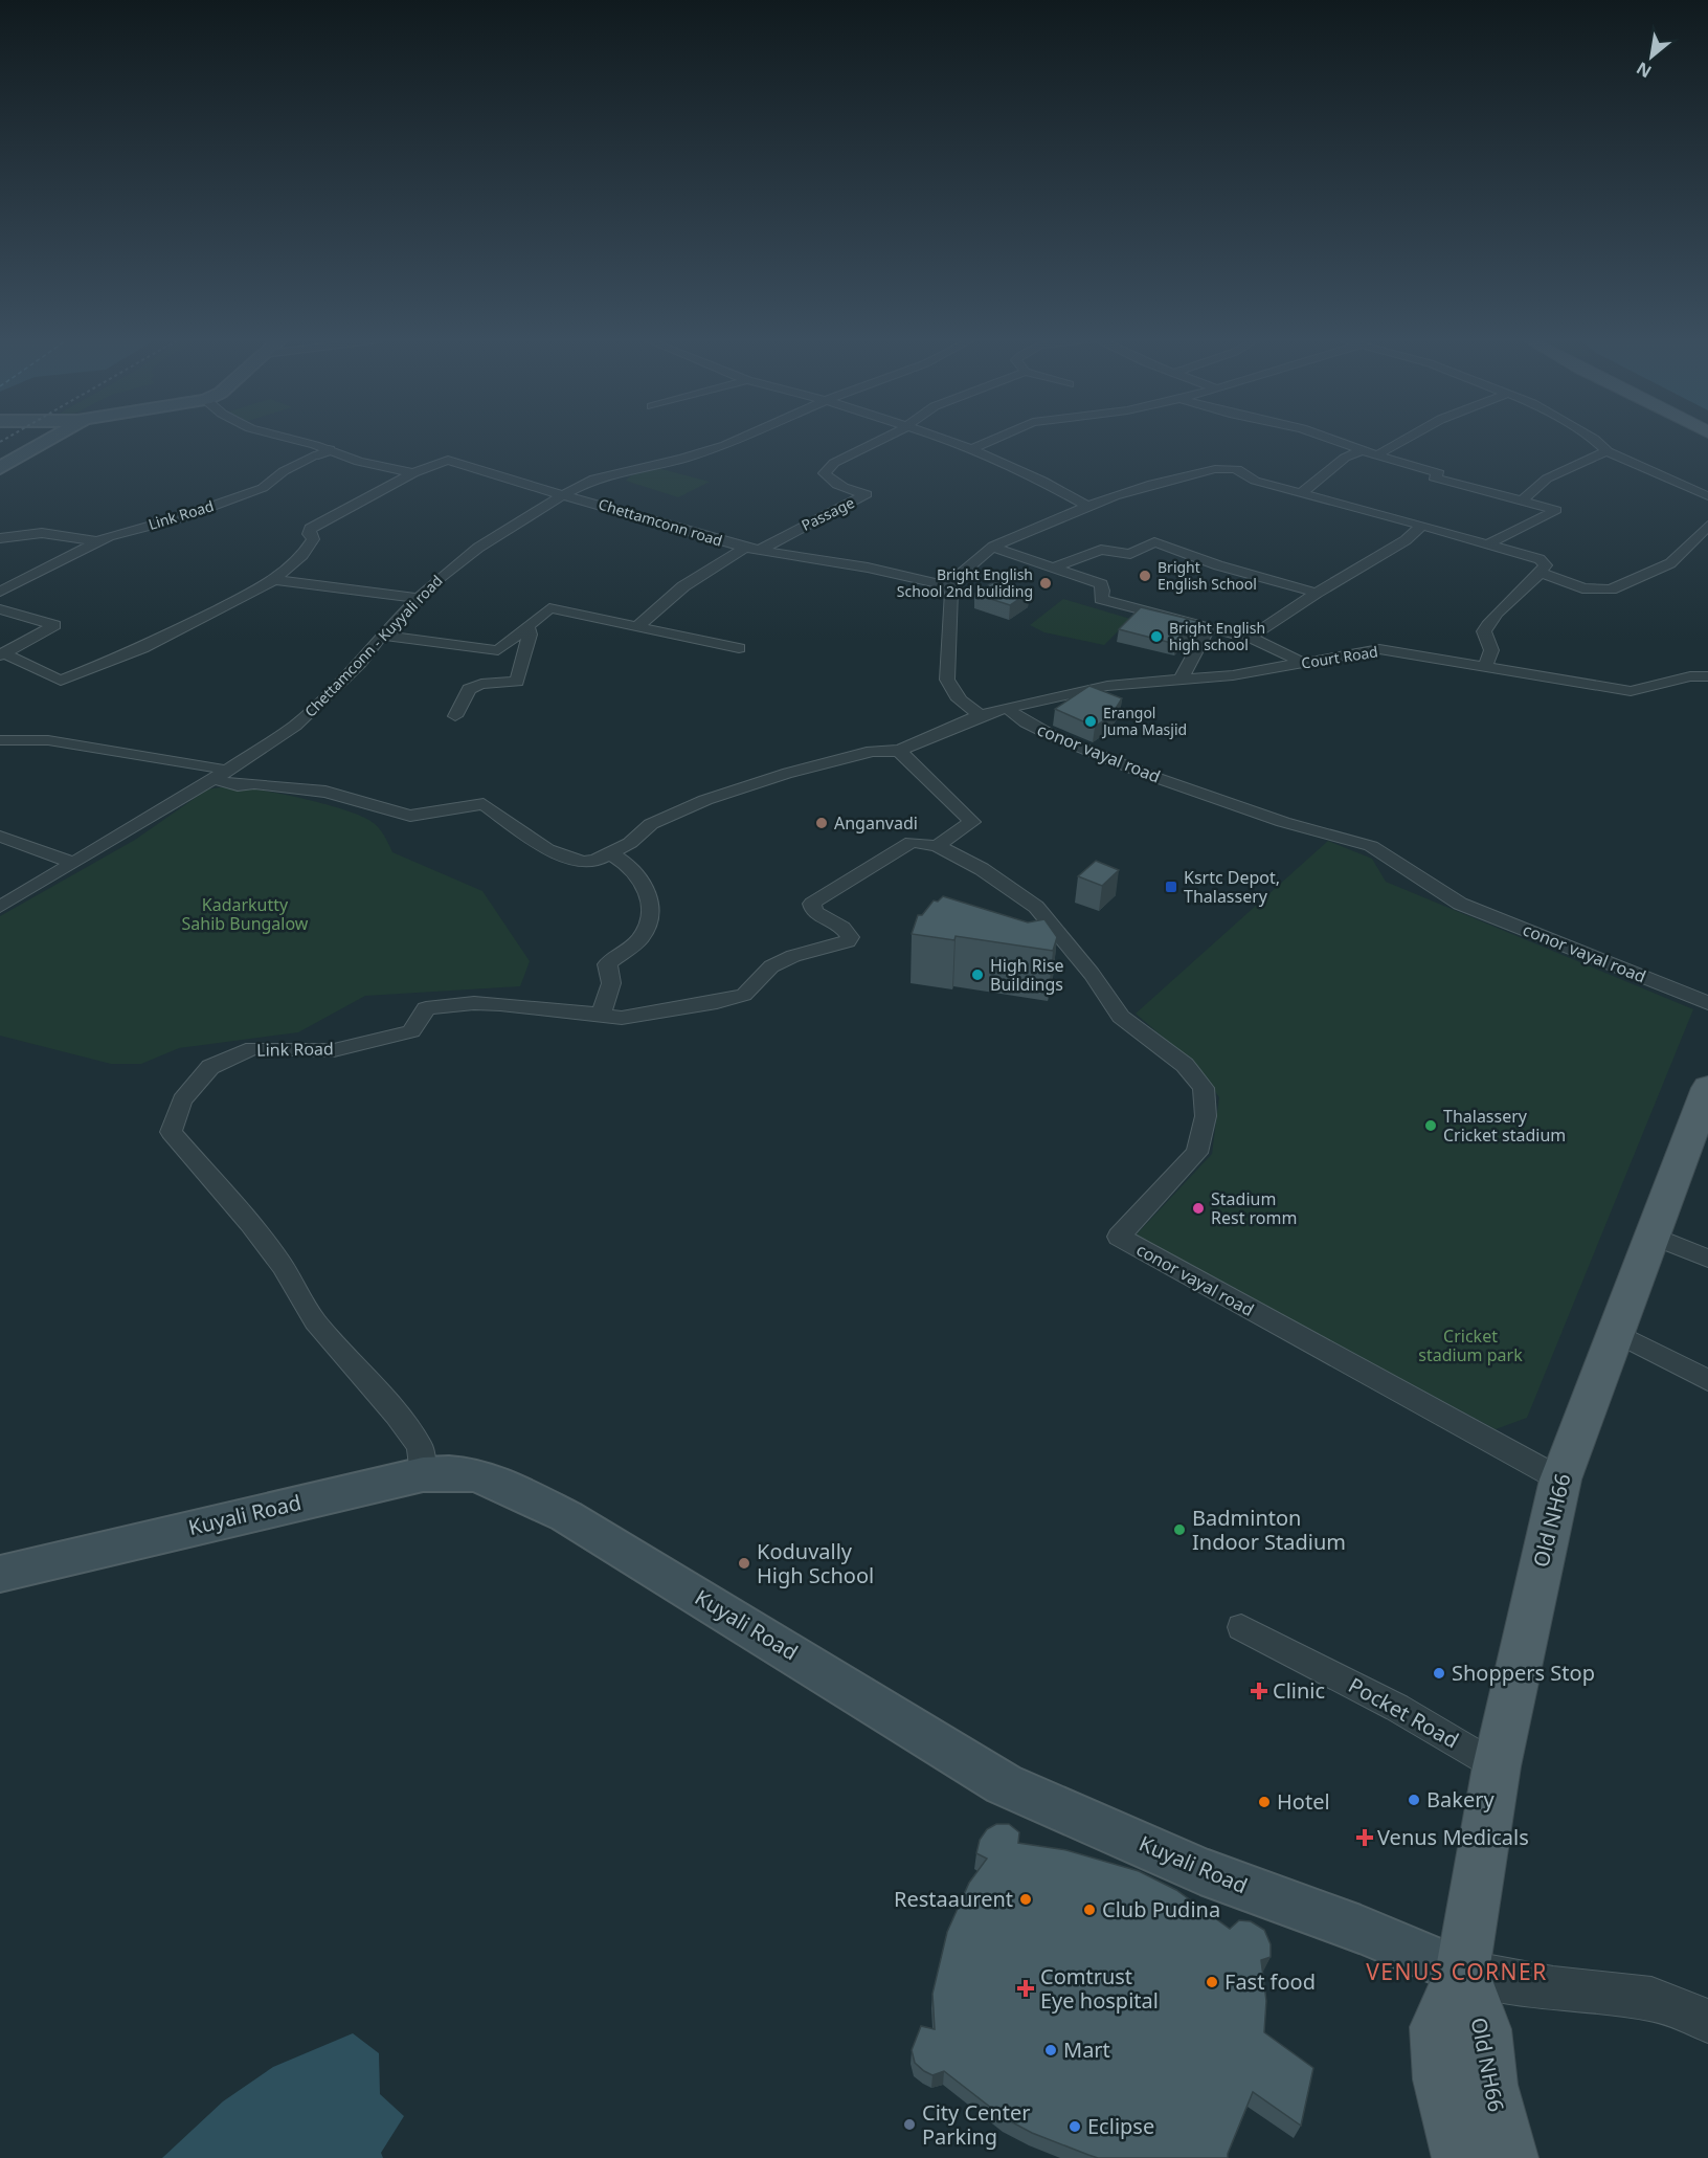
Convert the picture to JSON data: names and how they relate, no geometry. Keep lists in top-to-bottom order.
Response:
{
  "streets": {
    "main road": ["Kuyali Road", "Old NH66"],
    "street": [
      "Passage",
      "Link Road",
      "Chettamconn road",
      "Chettamconn - Kuyyali road",
      "Court Road",
      "conor vayal road",
      "Pocket Road"
    ]
  },
  "crossings": [
    ["Passage", "Chettamconn road"],
    ["Link Road", "Kuyali Road"],
    ["Chettamconn road", "Chettamconn - Kuyyali road"],
    ["Court Road", "conor vayal road"],
    ["conor vayal road", "Old NH66"],
    ["Kuyali Road", "Old NH66"],
    ["Old NH66", "Pocket Road"]
  ],
  "districts": ["VENUS CORNER"],
  "parks": ["Kadarkutty Sahib Bungalow", "Cricket stadium park"],
  "places": {
    "other": [
      "Bright English School",
      "Bright English School 2nd buliding",
      "Bright English high school",
      "Erangol Juma Masjid",
      "Anganvadi",
      "High Rise Buildings",
      "Thalassery Cricket stadium",
      "Stadium Rest romm",
      "Badminton Indoor Stadium",
      "Koduvally High School",
      "Shoppers Stop",
      "Bakery",
      "Hotel",
      "Restaaurent",
      "Club Pudina",
      "Fast food",
      "Mart",
      "City Center Parking",
      "Eclipse"
    ],
    "transit": ["Ksrtc Depot, Thalassery"],
    "health": ["Clinic", "Venus Medicals", "Comtrust Eye hospital"]
  },
  "north": "bottom left"
}
